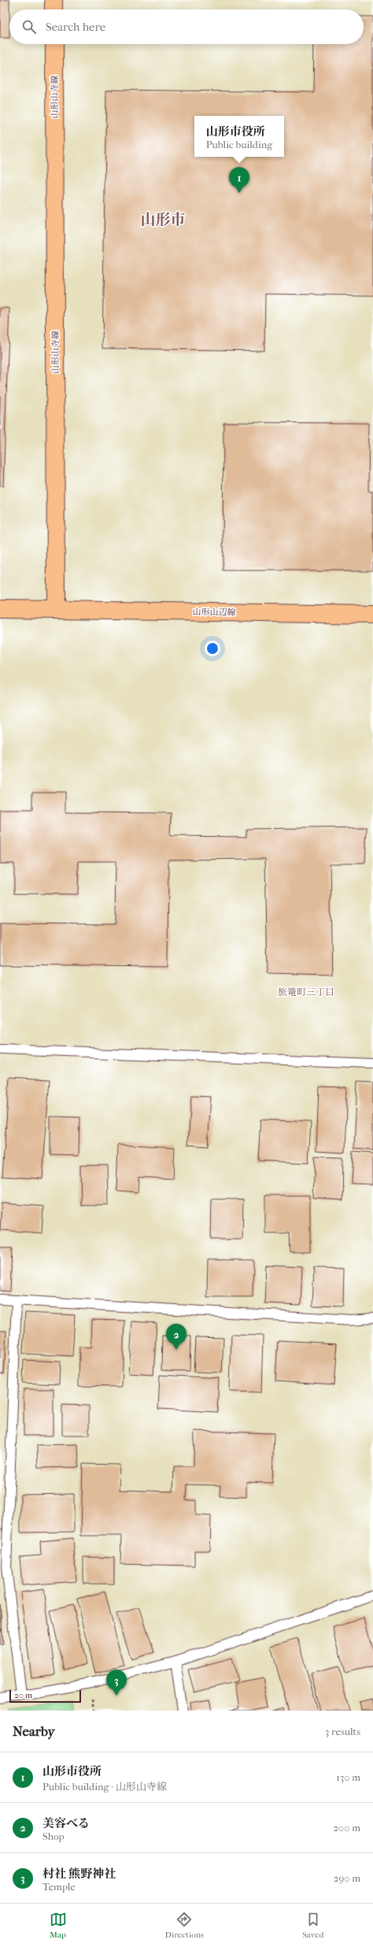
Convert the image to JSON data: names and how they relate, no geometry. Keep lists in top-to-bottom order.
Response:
{
  "streets": {
    "main road": ["山形山寺線", "山形山辺線"]
  },
  "crossings": [
    ["山形山寺線", "山形山辺線"]
  ],
  "districts": ["山形市", "旅篭町三丁目"],
  "scale_bar": "20 m",
  "page": {
    "search": "Search here",
    "popup": ["山形市役所", "Public building"],
    "pins": ["1", "2", "3"],
    "scale": "20 m",
    "heading": ["Nearby", "3 results"],
    "list": [
      {
        "mark": "1",
        "name": "山形市役所",
        "note": "Public building · 山形山寺線",
        "value": "130 m"
      },
      {
        "mark": "2",
        "name": "美容べる",
        "note": "Shop",
        "value": "200 m"
      },
      {
        "mark": "3",
        "name": "村社 熊野神社",
        "note": "Temple",
        "value": "290 m"
      }
    ],
    "nav": ["Map", "Directions", "Saved"]
  }
}
